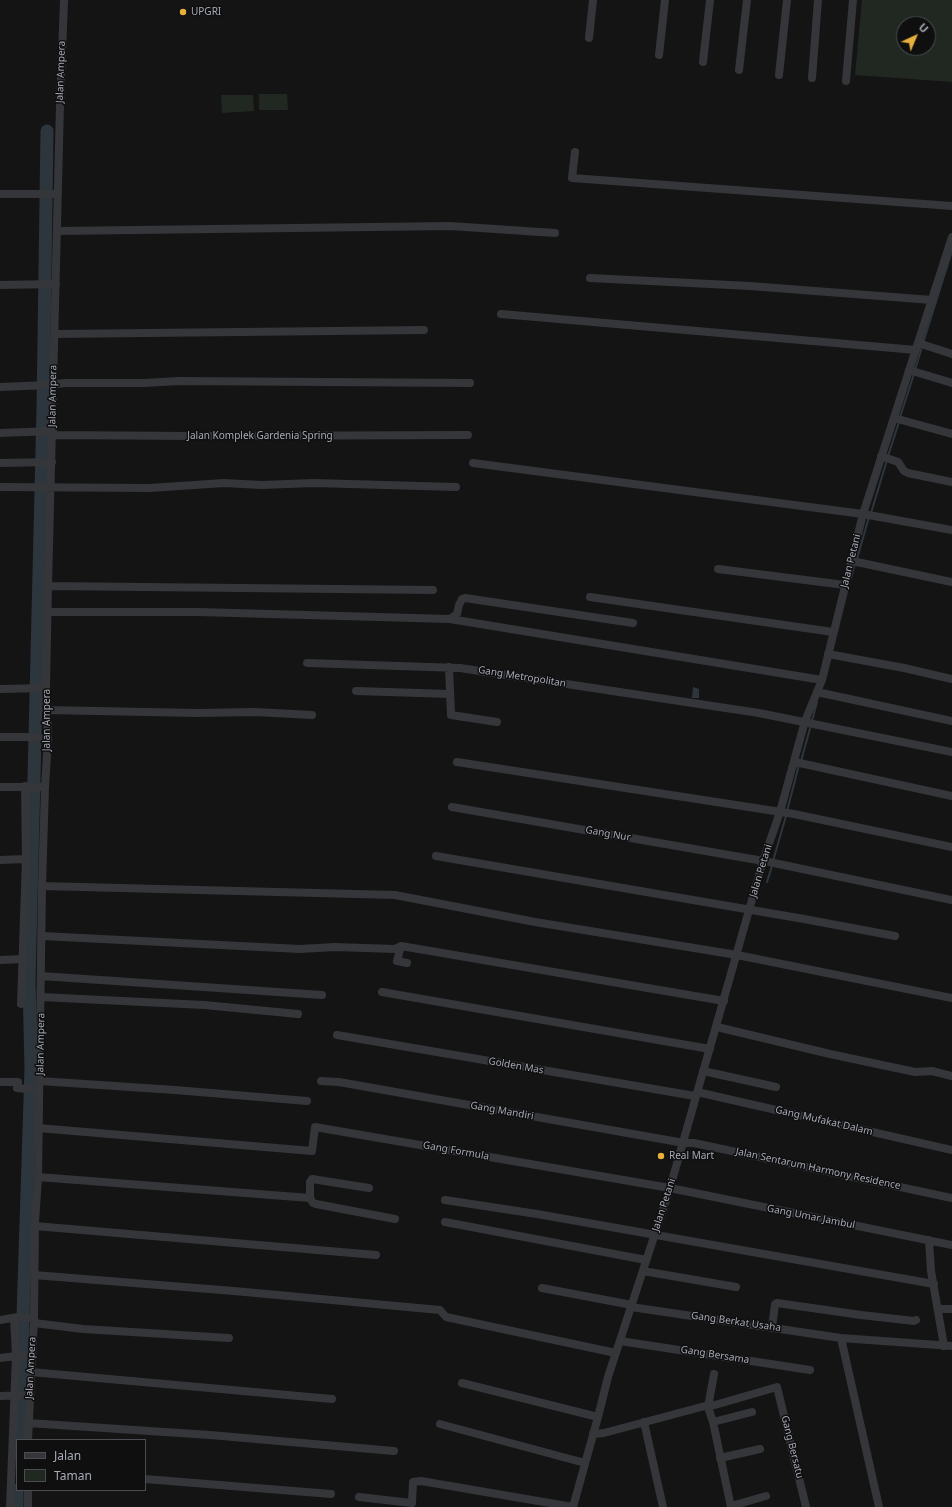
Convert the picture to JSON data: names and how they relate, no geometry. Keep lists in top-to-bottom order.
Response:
{
  "streets": {
    "street": [
      "Jalan Ampera",
      "Jalan Komplek Gardenia Spring",
      "Jalan Petani",
      "Gang Metropolitan",
      "Gang Nur",
      "Golden Mas",
      "Gang Mandiri",
      "Gang Mufakat Dalam",
      "Gang Formula",
      "Jalan Sentarum Harmony Residence",
      "Gang Umar Jambul",
      "Gang Berkat Usaha",
      "Gang Bersama",
      "Gang Bersatu"
    ]
  },
  "crossings": [
    ["Jalan Ampera", "Jalan Komplek Gardenia Spring"],
    ["Jalan Ampera", "Gang Formula"],
    ["Jalan Petani", "Gang Metropolitan"],
    ["Jalan Petani", "Gang Nur"],
    ["Jalan Petani", "Golden Mas"],
    ["Jalan Petani", "Gang Mandiri"],
    ["Jalan Petani", "Gang Mufakat Dalam"],
    ["Jalan Petani", "Gang Formula"],
    ["Jalan Petani", "Jalan Sentarum Harmony Residence"],
    ["Jalan Petani", "Gang Umar Jambul"],
    ["Jalan Petani", "Gang Berkat Usaha"],
    ["Jalan Petani", "Gang Bersama"],
    ["Golden Mas", "Gang Mufakat Dalam"],
    ["Gang Mandiri", "Jalan Sentarum Harmony Residence"],
    ["Gang Formula", "Gang Umar Jambul"]
  ],
  "places": ["UPGRI", "Real Mart"],
  "legend": ["Jalan", "Taman"],
  "north": "top right"
}
